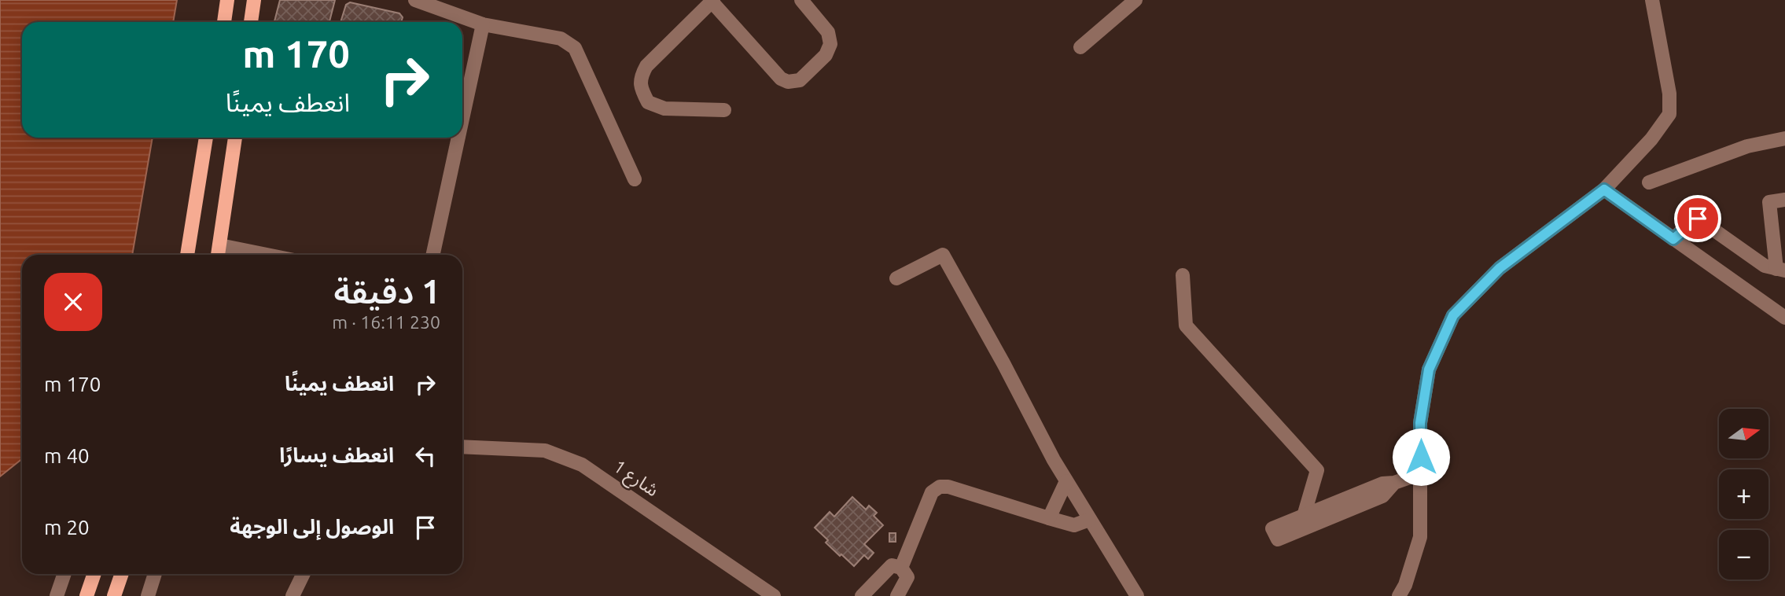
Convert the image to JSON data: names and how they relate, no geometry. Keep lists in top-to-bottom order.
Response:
{
  "streets": {
    "street": ["شارع 1"]
  },
  "north": "right",
  "page": {
    "turn": ["170 m", "انعطف يمينًا"],
    "heading": ["1 دقيقة", "230 m · 16:11"],
    "list": [
      {
        "name": "انعطف يمينًا",
        "value": "170 m"
      },
      {
        "name": "انعطف يسارًا",
        "value": "40 m"
      },
      {
        "name": "الوصول إلى الوجهة",
        "value": "20 m"
      }
    ],
    "map_buttons": ["+", "−"]
  }
}
